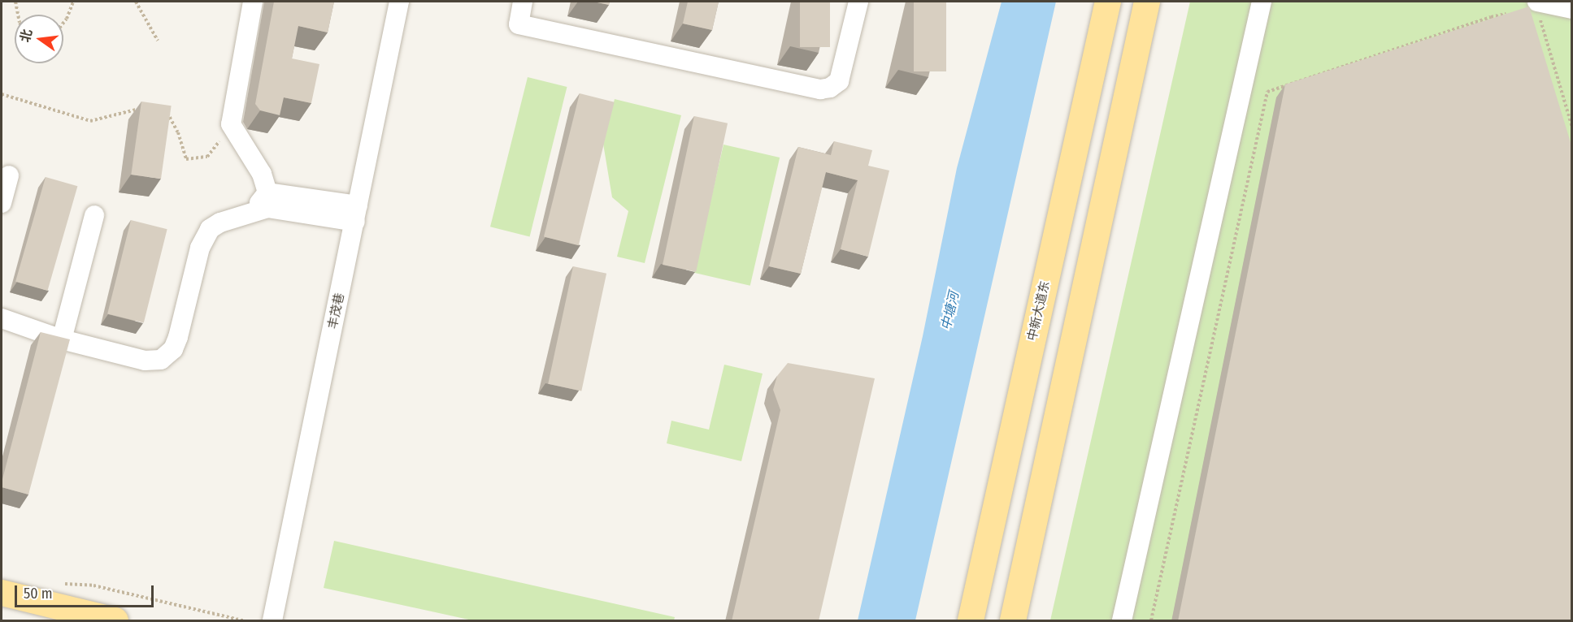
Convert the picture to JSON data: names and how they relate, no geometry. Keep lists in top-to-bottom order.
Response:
{
  "streets": {
    "main road": ["中新大道东"],
    "street": ["丰茂巷"]
  },
  "water": ["中塘河"],
  "scale_bar": "50 m",
  "north": "left"
}
